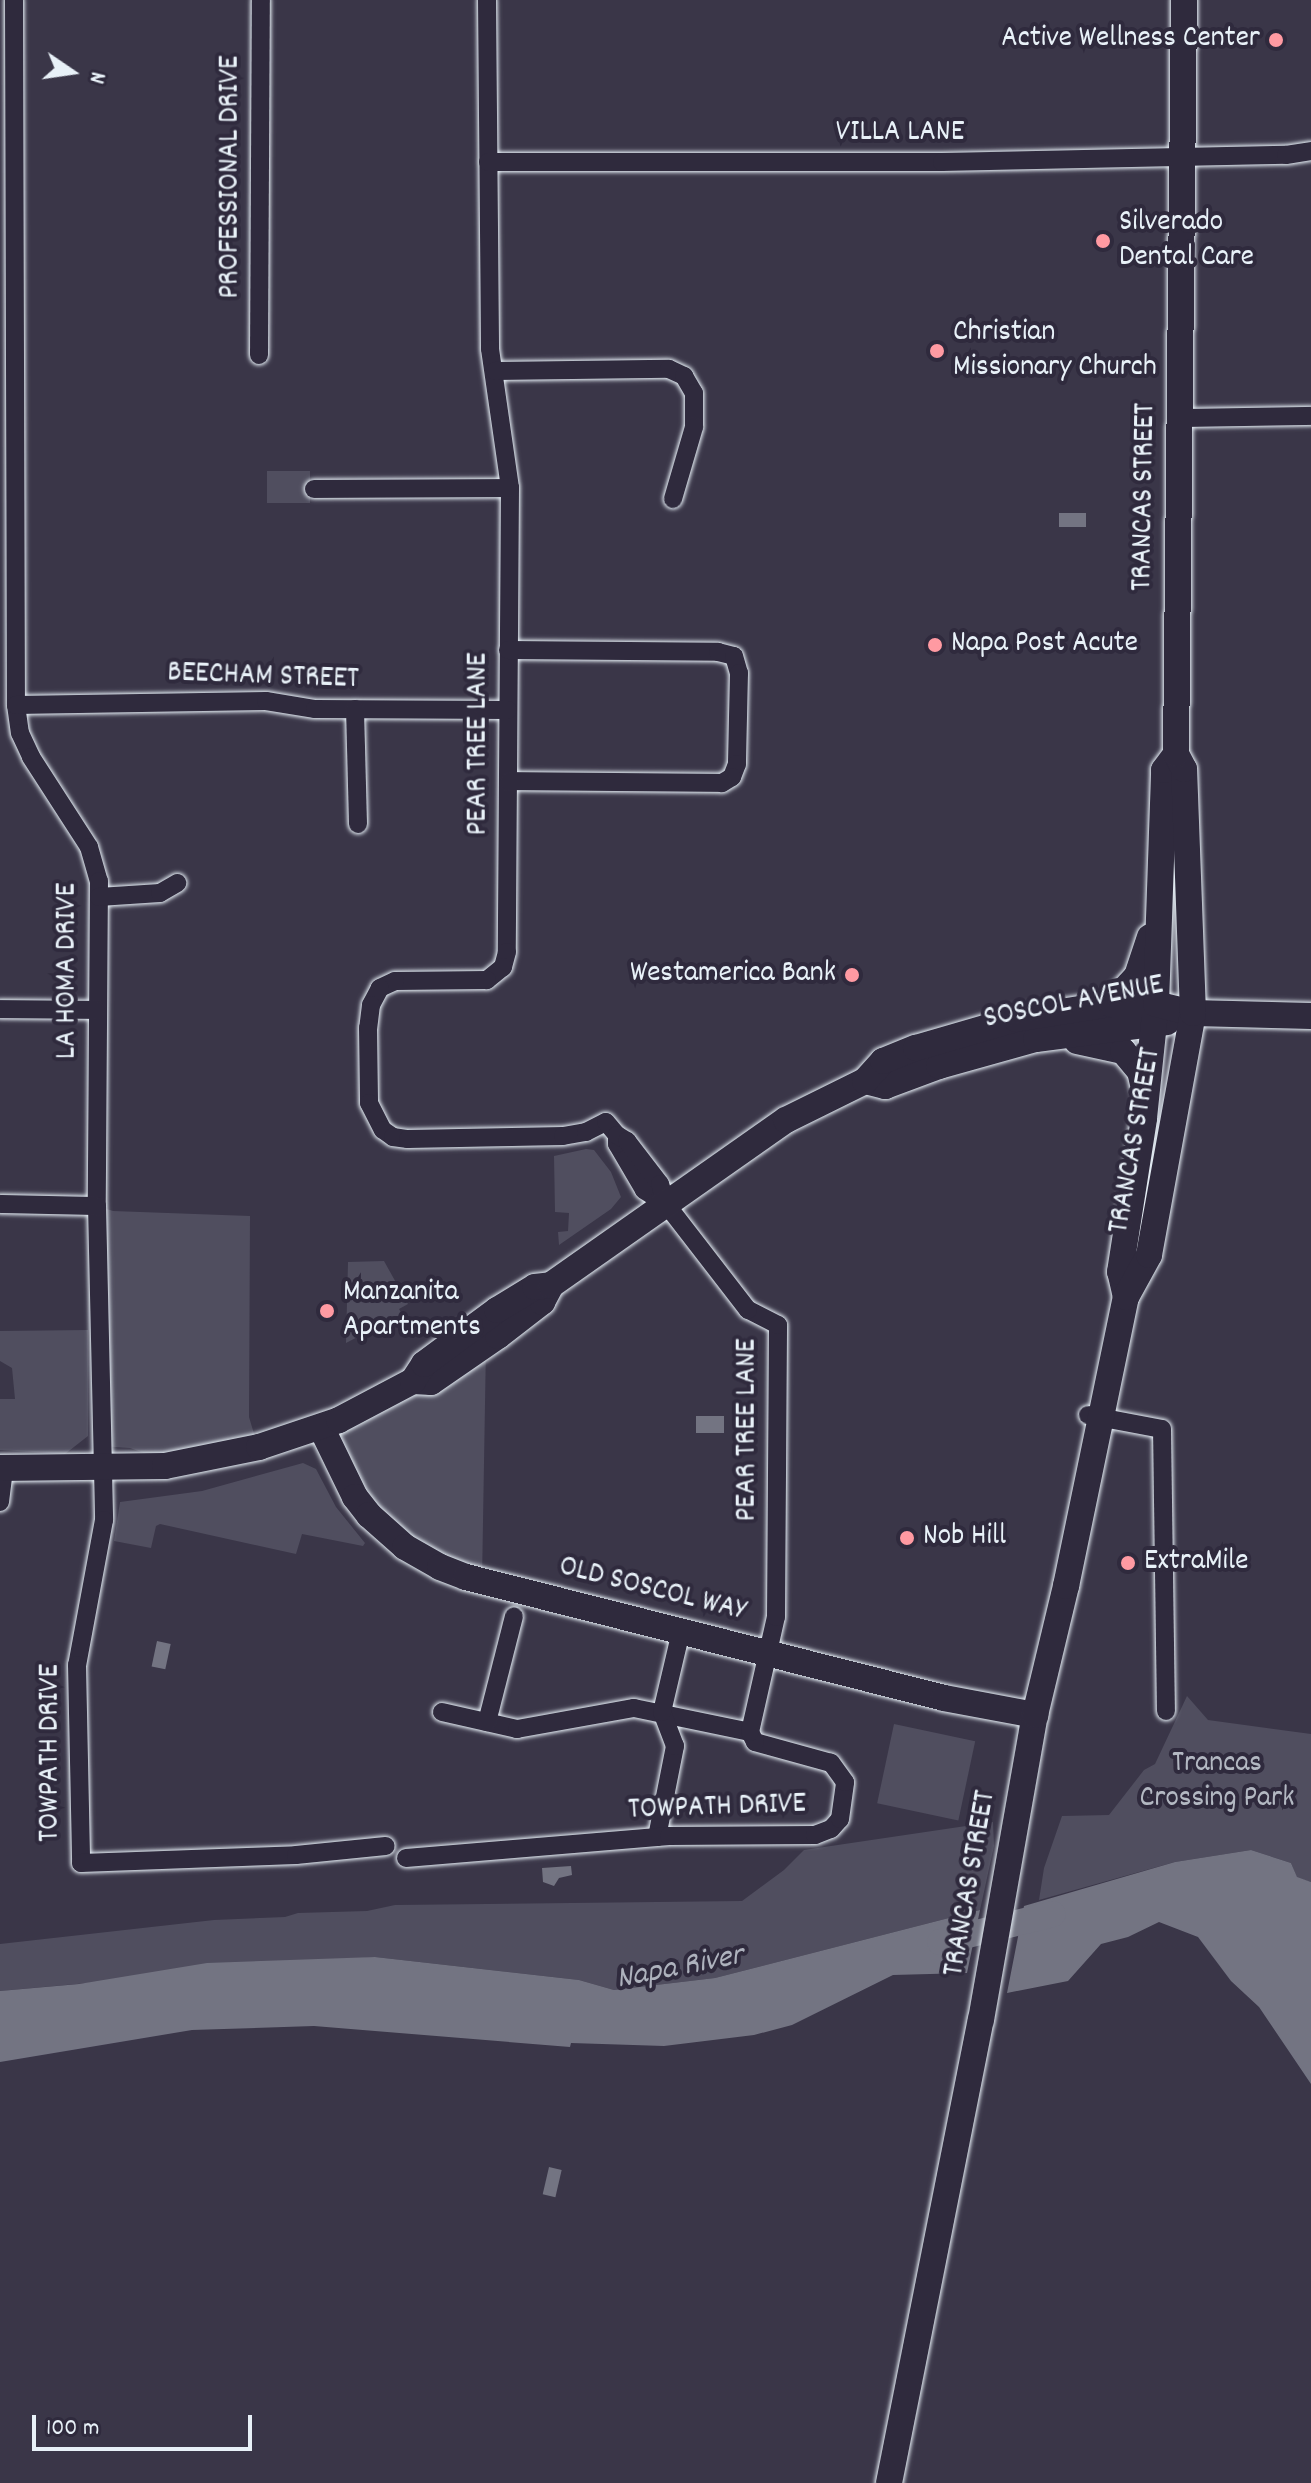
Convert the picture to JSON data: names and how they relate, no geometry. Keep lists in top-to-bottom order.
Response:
{
  "streets": {
    "main road": ["TRANCAS STREET", "SOSCOL AVENUE", "OLD SOSCOL WAY"],
    "street": [
      "VILLA LANE",
      "PROFESSIONAL DRIVE",
      "BEECHAM STREET",
      "PEAR TREE LANE",
      "LA HOMA DRIVE",
      "TOWPATH DRIVE"
    ]
  },
  "crossings": [
    ["VILLA LANE", "TRANCAS STREET"],
    ["VILLA LANE", "PEAR TREE LANE"],
    ["TRANCAS STREET", "SOSCOL AVENUE"],
    ["TRANCAS STREET", "OLD SOSCOL WAY"],
    ["BEECHAM STREET", "PEAR TREE LANE"],
    ["BEECHAM STREET", "LA HOMA DRIVE"],
    ["PEAR TREE LANE", "SOSCOL AVENUE"],
    ["PEAR TREE LANE", "OLD SOSCOL WAY"],
    ["LA HOMA DRIVE", "SOSCOL AVENUE"],
    ["LA HOMA DRIVE", "TOWPATH DRIVE"],
    ["SOSCOL AVENUE", "OLD SOSCOL WAY"],
    ["SOSCOL AVENUE", "TOWPATH DRIVE"]
  ],
  "water": ["Napa River"],
  "parks": ["Trancas Crossing Park"],
  "places": [
    "Active Wellness Center",
    "Silverado Dental Care",
    "Christian Missionary Church",
    "Napa Post Acute",
    "Westamerica Bank",
    "Manzanita Apartments",
    "Nob Hill",
    "ExtraMile"
  ],
  "scale_bar": "100 m",
  "north": "right"
}
